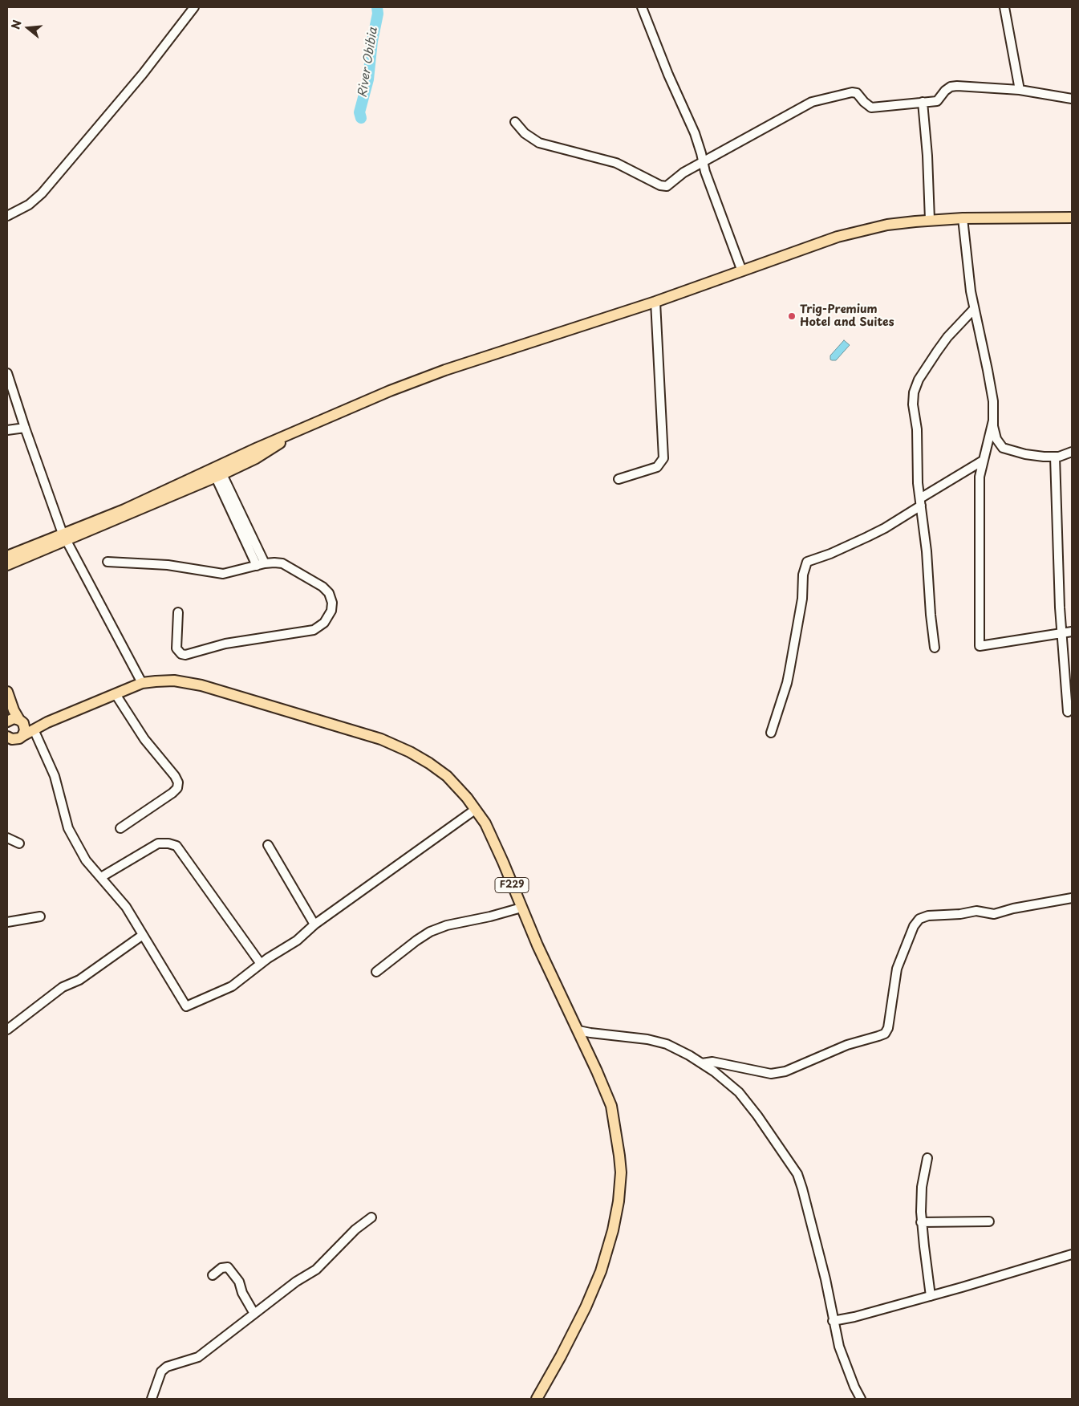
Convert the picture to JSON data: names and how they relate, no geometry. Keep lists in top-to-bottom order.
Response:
{
  "streets": {
    "main road": ["F229"]
  },
  "water": ["River Obibia"],
  "places": ["Trig-Premium Hotel and Suites"],
  "north": "left"
}
